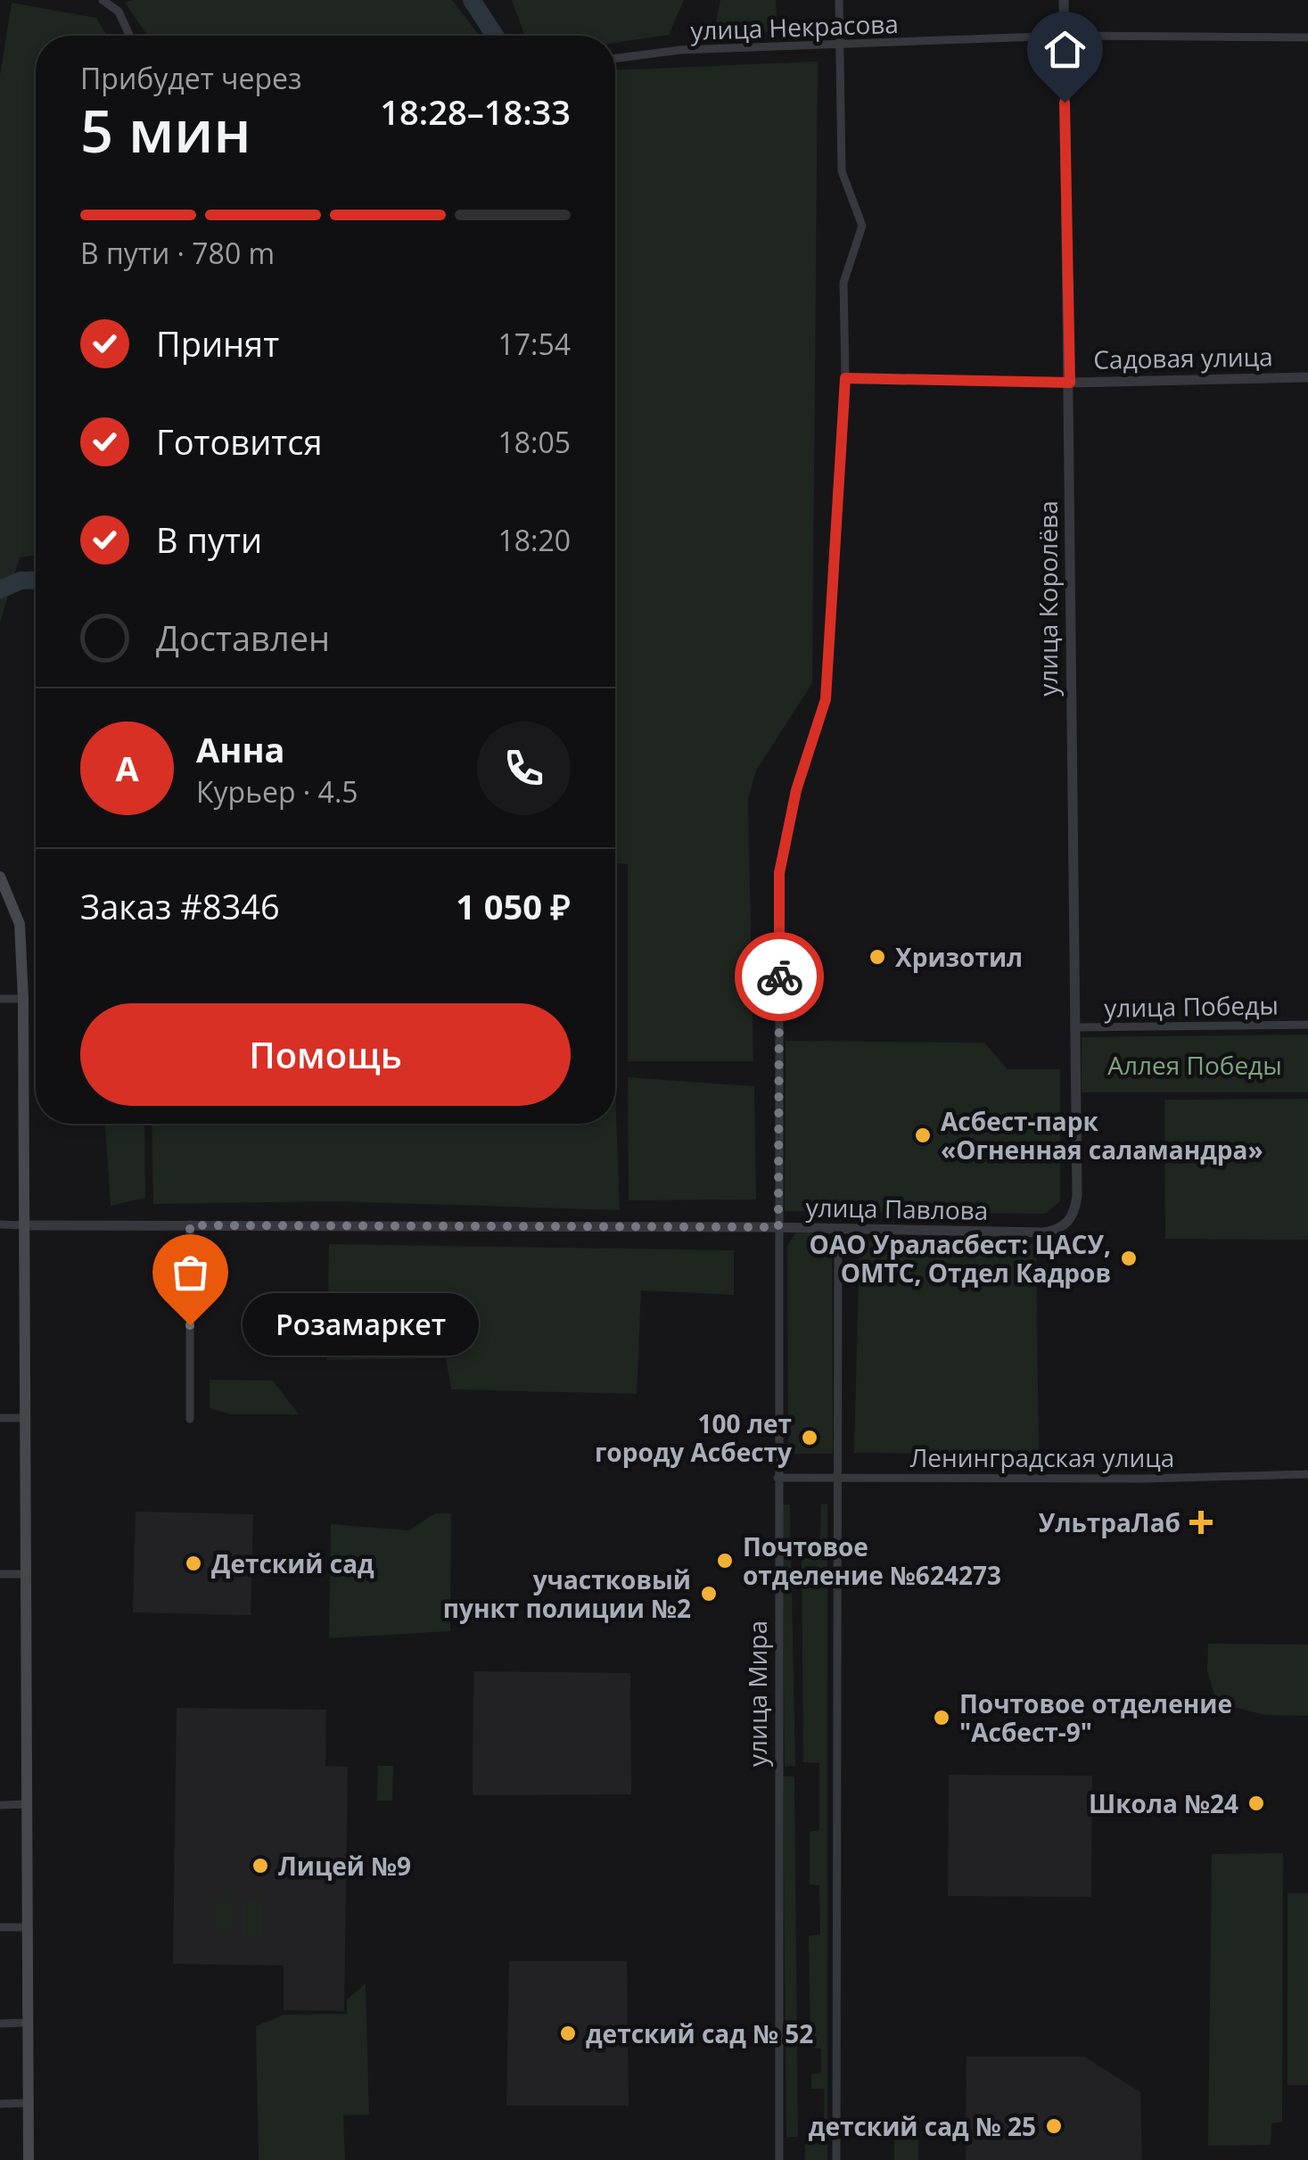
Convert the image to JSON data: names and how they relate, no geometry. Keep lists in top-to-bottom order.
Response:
{
  "streets": {
    "street": [
      "улица Некрасова",
      "Садовая улица",
      "улица Королёва",
      "улица Победы",
      "улица Павлова",
      "Ленинградская улица",
      "улица Мира"
    ]
  },
  "crossings": [
    ["улица Некрасова", "улица Королёва"],
    ["улица Некрасова", "улица Мира"],
    ["Садовая улица", "улица Королёва"],
    ["Садовая улица", "улица Мира"],
    ["улица Королёва", "улица Победы"],
    ["улица Королёва", "улица Павлова"],
    ["улица Павлова", "улица Мира"],
    ["Ленинградская улица", "улица Мира"]
  ],
  "parks": ["Аллея Победы"],
  "places": {
    "other": [
      "Хризотил",
      "Асбест-парк «Огненная саламандра»",
      "ОАО Ураласбест: ЦАСУ, ОМТС, Отдел Кадров",
      "Розамаркет",
      "100 лет городу Асбесту",
      "Почтовое отделение №624273",
      "Детский сад",
      "участковый пункт полиции №2",
      "Почтовое отделение \"Асбест-9\"",
      "Школа №24",
      "Лицей №9",
      "детский сад № 52",
      "детский сад № 25"
    ],
    "health": ["УльтраЛаб"]
  },
  "page": {
    "heading": ["5 мин", "Прибудет через", "18:28–18:33"],
    "panel": [
      "Анна",
      "Курьер · 4.5",
      "Заказ #8346",
      "1 050 ₽"
    ],
    "bar": "В пути · 780 m",
    "list": [
      ["Принят", "17:54"],
      ["Готовится", "18:05"],
      ["В пути", "18:20"],
      "Доставлен"
    ],
    "round": "А",
    "buttons": "Помощь",
    "bubble": "Розамаркет"
  }
}
